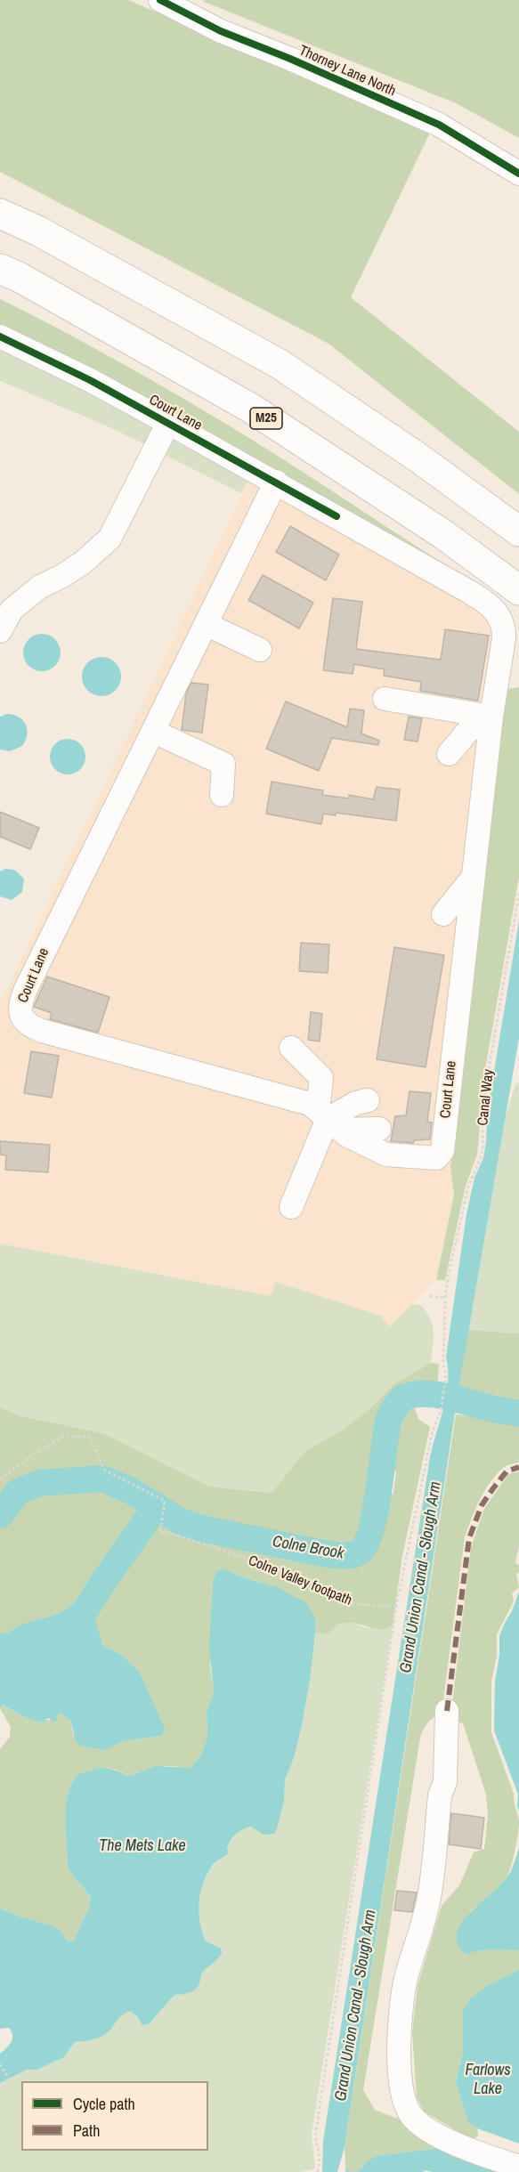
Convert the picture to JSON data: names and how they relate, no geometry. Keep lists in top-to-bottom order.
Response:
{
  "streets": {
    "highway": ["M25"],
    "street": ["Thorney Lane North", "Court Lane"],
    "path": ["Canal Way", "Colne Valley footpath"]
  },
  "crossings": [
    ["Canal Way", "Colne Valley footpath"]
  ],
  "water": [
    "Colne Brook",
    "Grand Union Canal - Slough Arm",
    "The Mets Lake",
    "Farlows Lake"
  ],
  "legend": ["Cycle path", "Path"]
}
